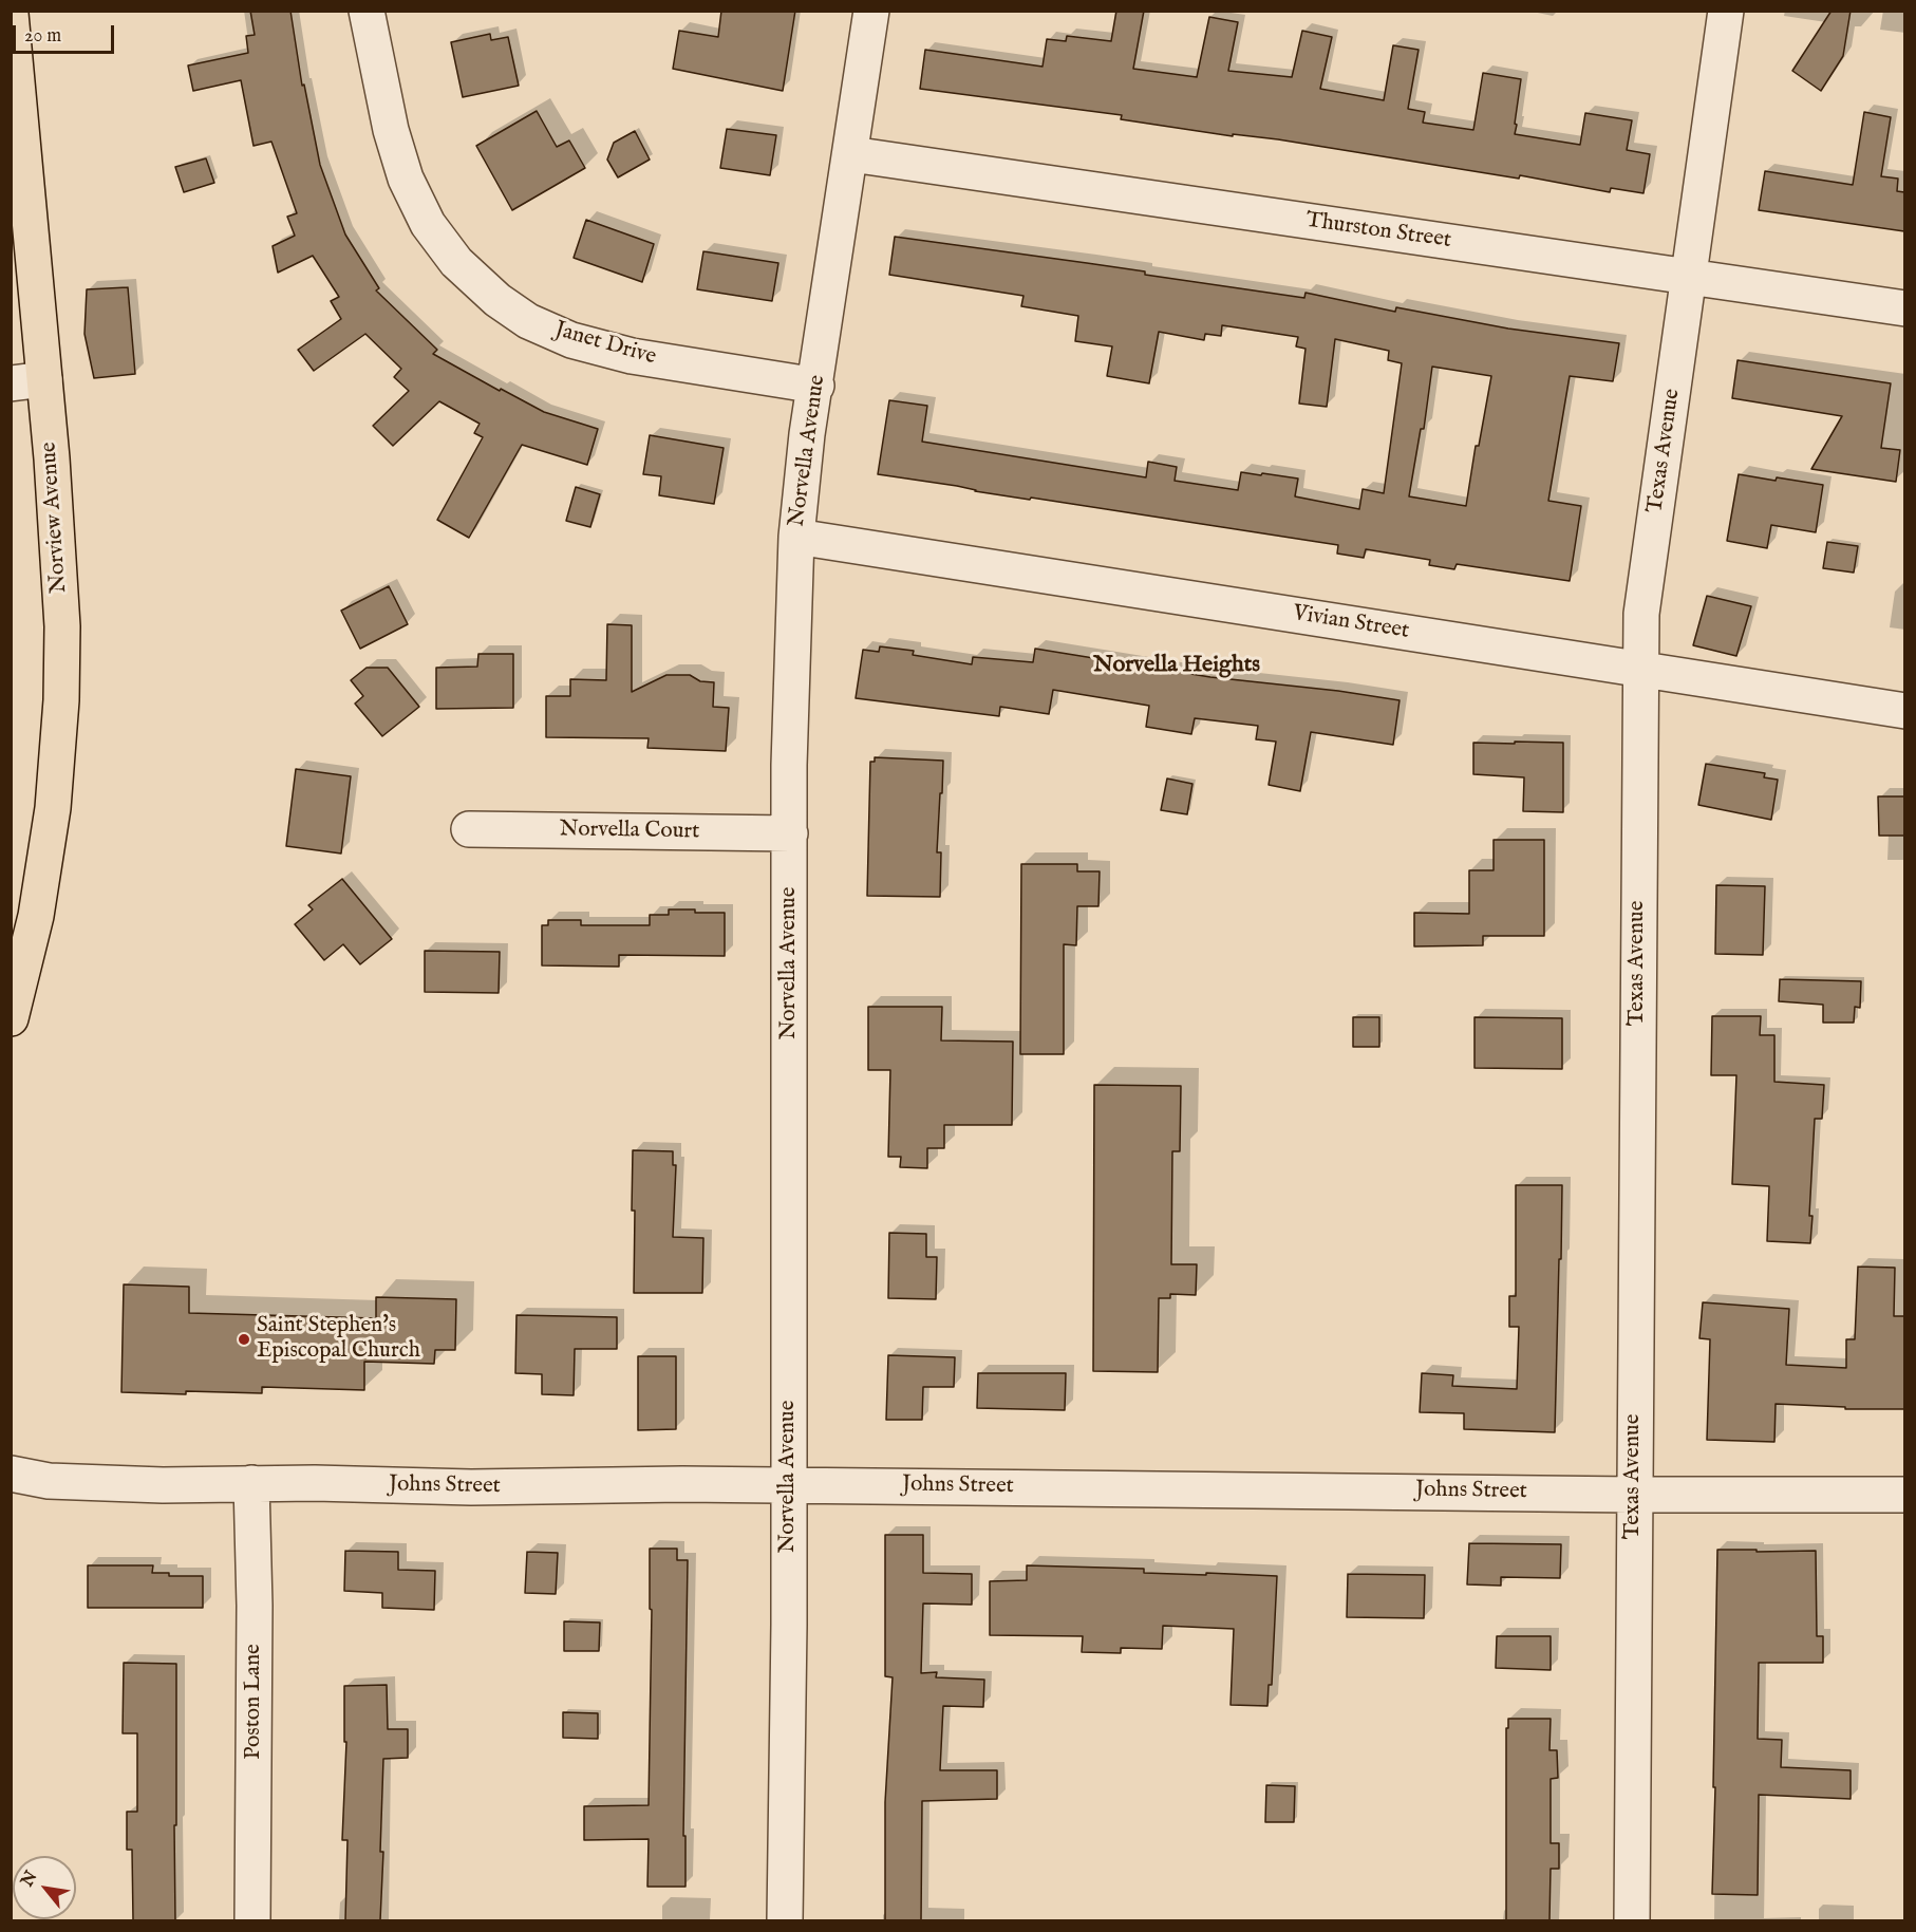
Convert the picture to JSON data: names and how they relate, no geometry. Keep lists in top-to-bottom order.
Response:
{
  "streets": {
    "main road": ["Norview Avenue"],
    "street": [
      "Thurston Street",
      "Janet Drive",
      "Norvella Avenue",
      "Texas Avenue",
      "Vivian Street",
      "Norvella Court",
      "Johns Street",
      "Poston Lane"
    ]
  },
  "crossings": [
    ["Thurston Street", "Norvella Avenue"],
    ["Thurston Street", "Texas Avenue"],
    ["Janet Drive", "Norvella Avenue"],
    ["Norvella Avenue", "Vivian Street"],
    ["Norvella Avenue", "Norvella Court"],
    ["Norvella Avenue", "Johns Street"],
    ["Texas Avenue", "Vivian Street"],
    ["Texas Avenue", "Johns Street"],
    ["Johns Street", "Poston Lane"]
  ],
  "districts": ["Norvella Heights"],
  "places": ["Saint Stephen's Episcopal Church"],
  "scale_bar": "20 m",
  "north": "top left"
}
